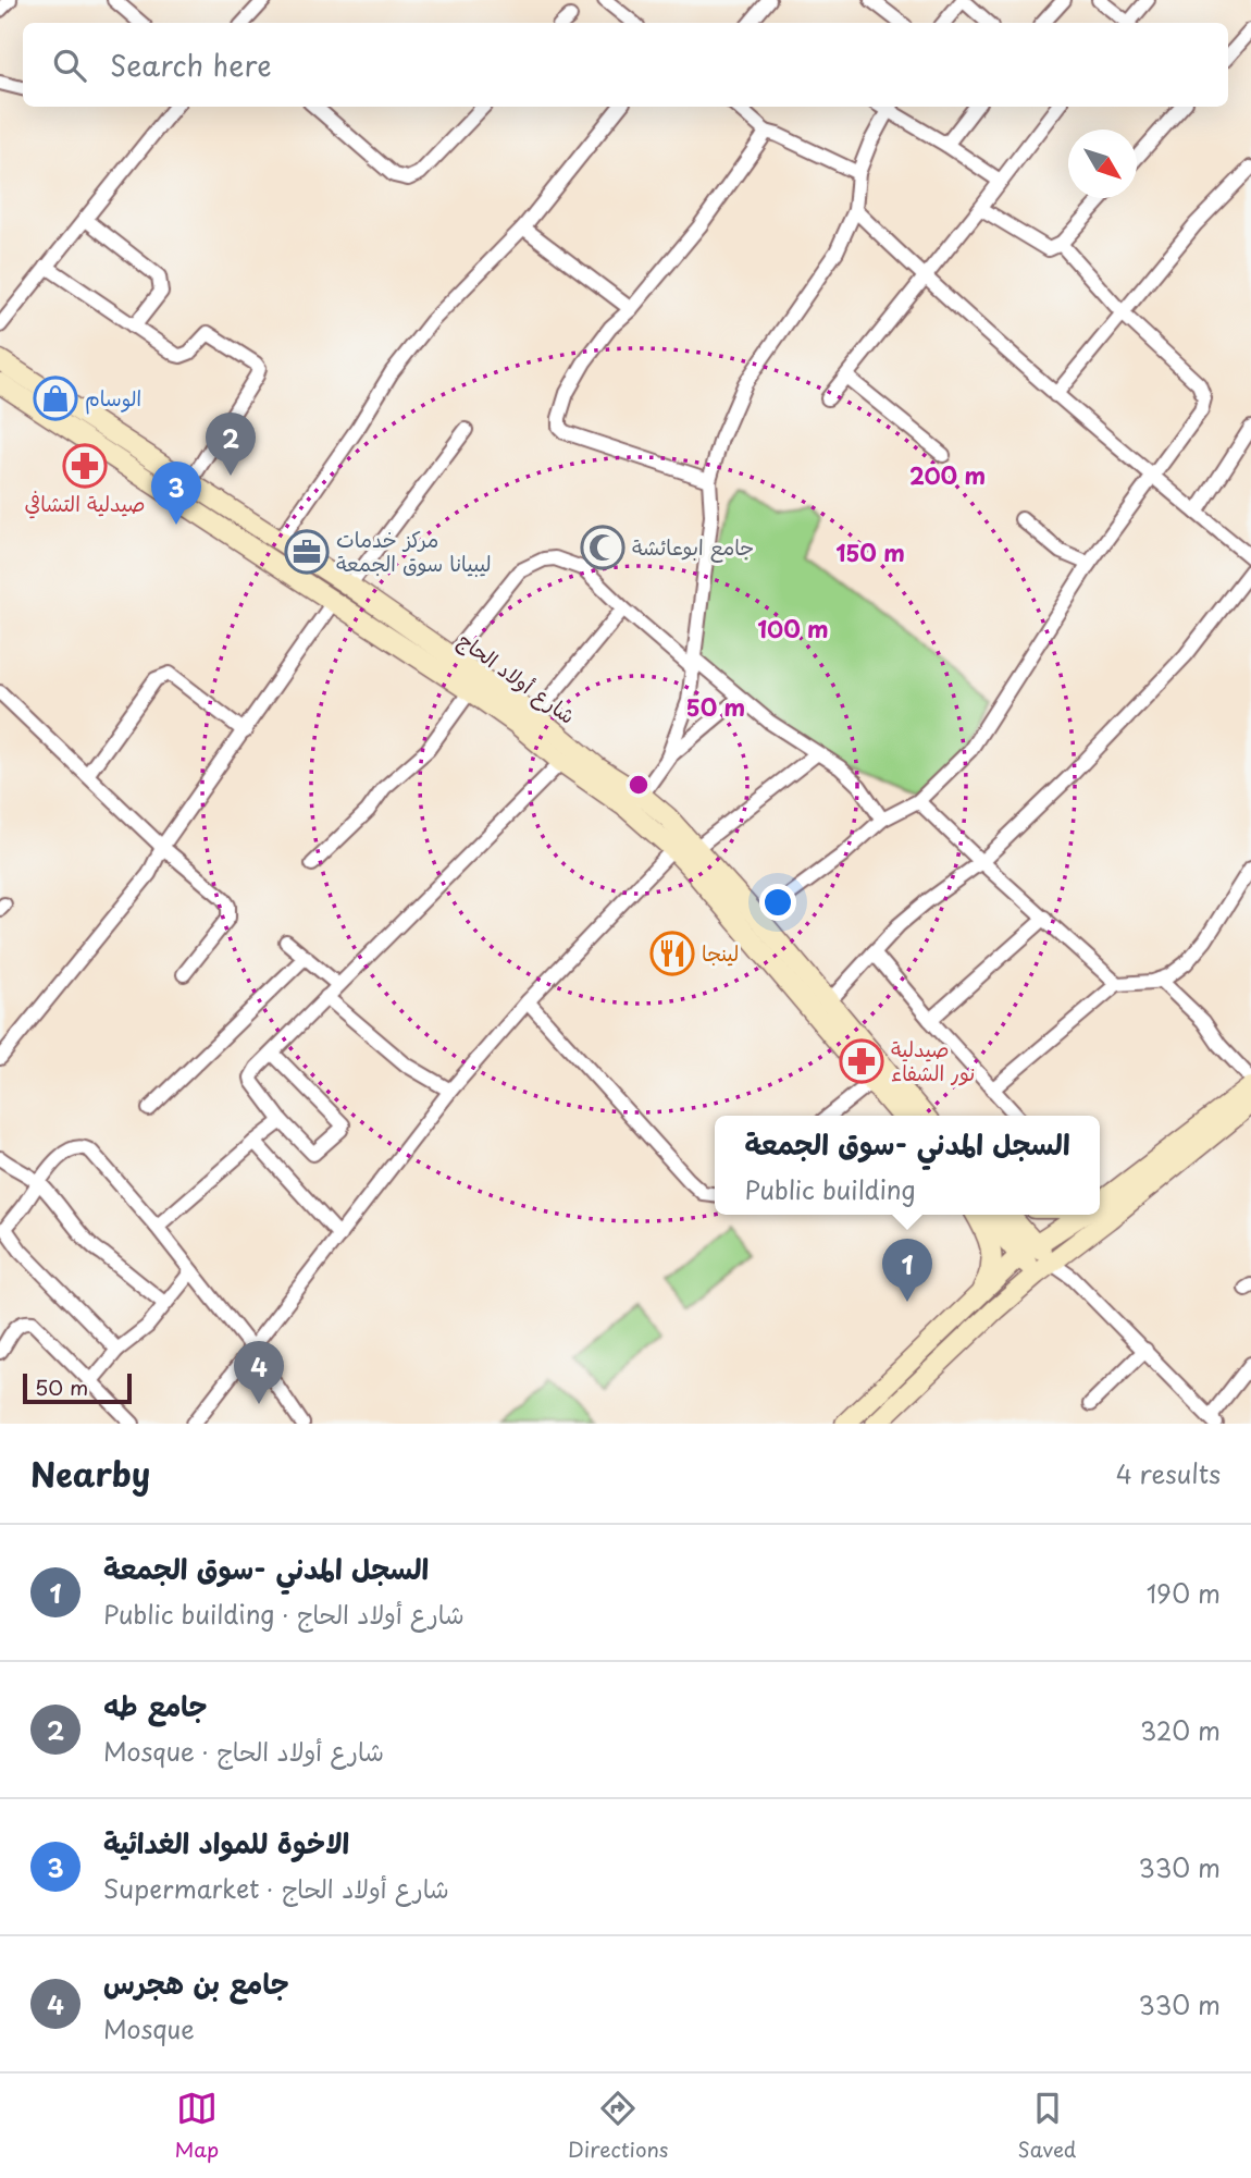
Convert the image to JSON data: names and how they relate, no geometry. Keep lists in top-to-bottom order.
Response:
{
  "streets": {
    "main road": ["شارع أولاد الحاج"]
  },
  "places": {
    "shop": ["الوسام"],
    "pharmacy": ["صيدلية التشافي", "صيدلية نور الشفاء"],
    "mosque": ["جامع ابوعائشة"],
    "office": ["مركز خدمات ليبيانا سوق الجمعة"],
    "restaurant": ["لينجا"]
  },
  "scale_bar": "50 m",
  "north": "bottom right",
  "page": {
    "search": "Search here",
    "pins": [
      "2",
      "3",
      "1",
      "4"
    ],
    "popup": ["السجل المدني -سوق الجمعة", "Public building"],
    "scale": "50 m",
    "heading": ["Nearby", "4 results"],
    "list": [
      {
        "mark": "1",
        "name": "السجل المدني -سوق الجمعة",
        "note": "Public building · شارع أولاد الحاج",
        "value": "190 m"
      },
      {
        "mark": "2",
        "name": "جامع طه",
        "note": "Mosque · شارع أولاد الحاج",
        "value": "320 m"
      },
      {
        "mark": "3",
        "name": "الاخوة للمواد الغدائية",
        "note": "Supermarket · شارع أولاد الحاج",
        "value": "330 m"
      },
      {
        "mark": "4",
        "name": "جامع بن هجرس",
        "note": "Mosque",
        "value": "330 m"
      }
    ],
    "nav": ["Map", "Directions", "Saved"]
  },
  "rings": [
    "200 m",
    "150 m",
    "100 m",
    "50 m"
  ]
}
